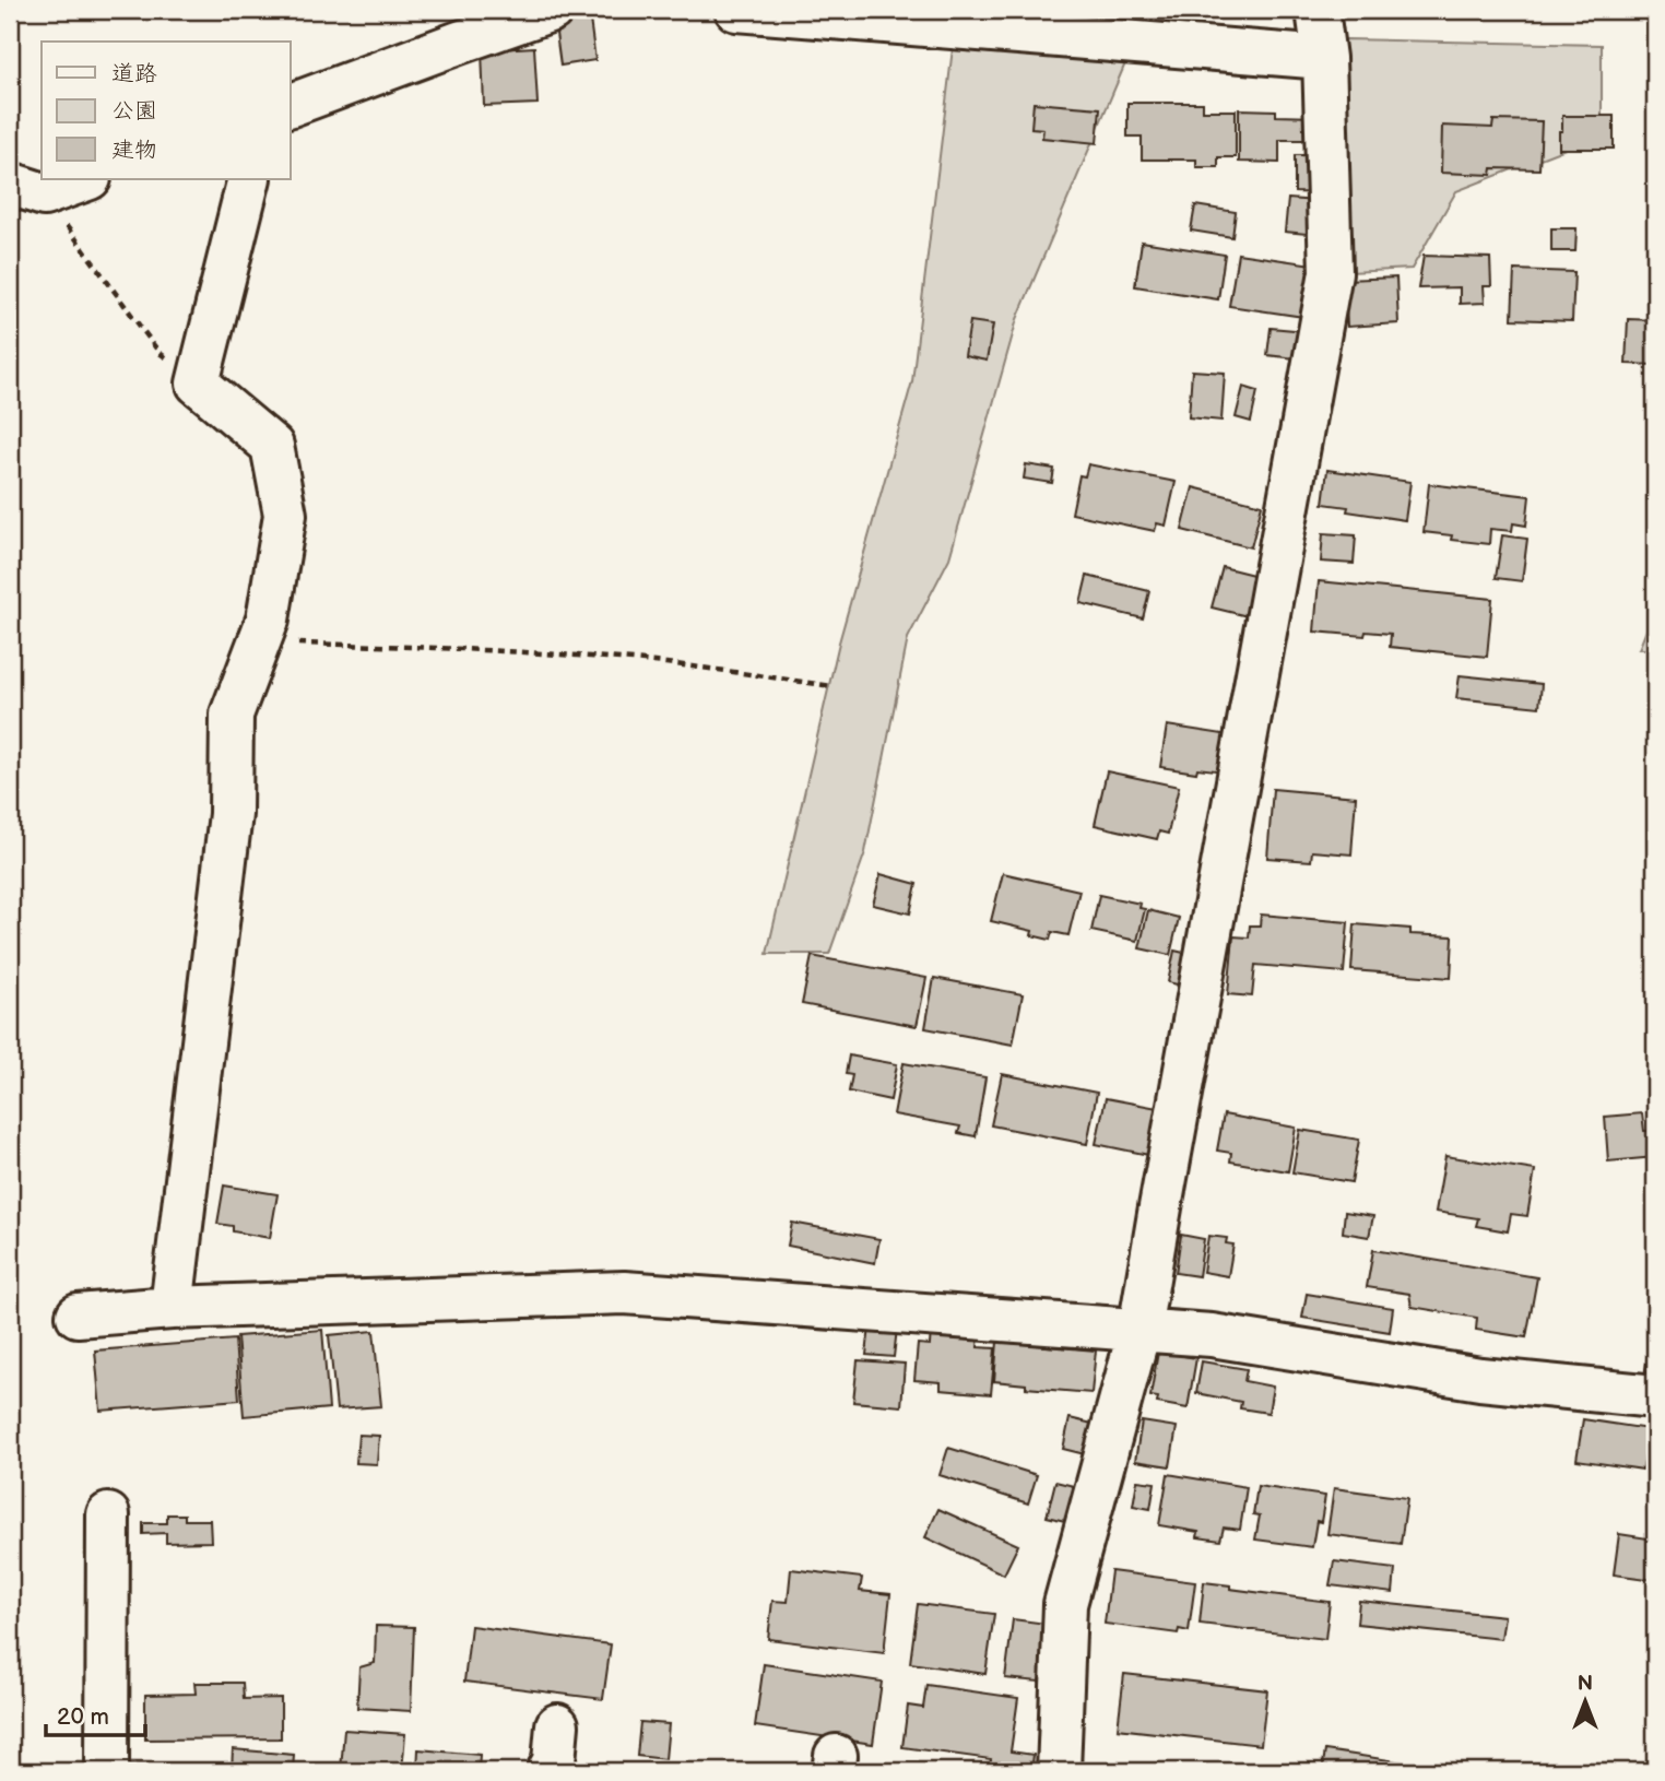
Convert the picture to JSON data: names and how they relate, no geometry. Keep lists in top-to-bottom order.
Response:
{
  "legend": ["道路", "公園", "建物"],
  "scale_bar": "20 m",
  "north": "top"
}
